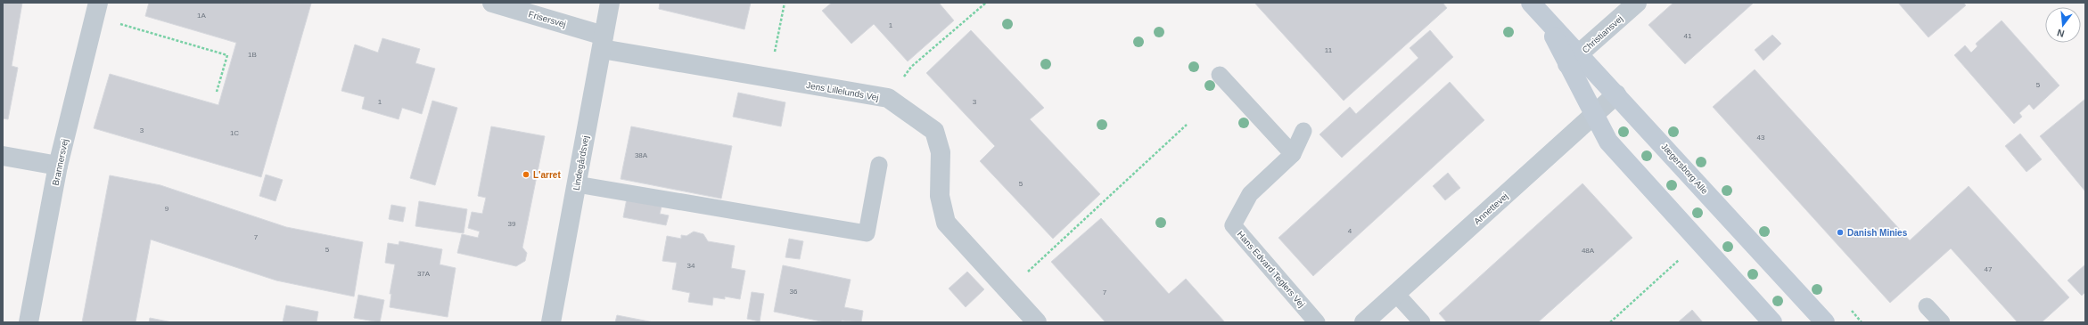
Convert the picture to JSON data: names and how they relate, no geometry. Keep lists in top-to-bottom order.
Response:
{
  "streets": {
    "street": [
      "Frisersvej",
      "Christiansvej",
      "Jens Lillelunds Vej",
      "Brannersvej",
      "Lindegårdsvej",
      "Jægersborg Alle",
      "Annettevej"
    ],
    "lane": ["Hans Edvard Teglers Vej"]
  },
  "crossings": [
    ["Frisersvej", "Jens Lillelunds Vej"],
    ["Frisersvej", "Lindegårdsvej"],
    ["Christiansvej", "Jægersborg Alle"],
    ["Jens Lillelunds Vej", "Lindegårdsvej"],
    ["Jægersborg Alle", "Annettevej"]
  ],
  "places": ["L'arret", "Danish Minies"],
  "house_numbers": [
    "1A",
    "1",
    "41",
    "11",
    "1B",
    "5",
    "1",
    "3",
    "3",
    "1C",
    "43",
    "38A",
    "5",
    "9",
    "39",
    "4",
    "7",
    "5",
    "48A",
    "34",
    "47",
    "37A",
    "36",
    "7"
  ],
  "north": "bottom"
}
